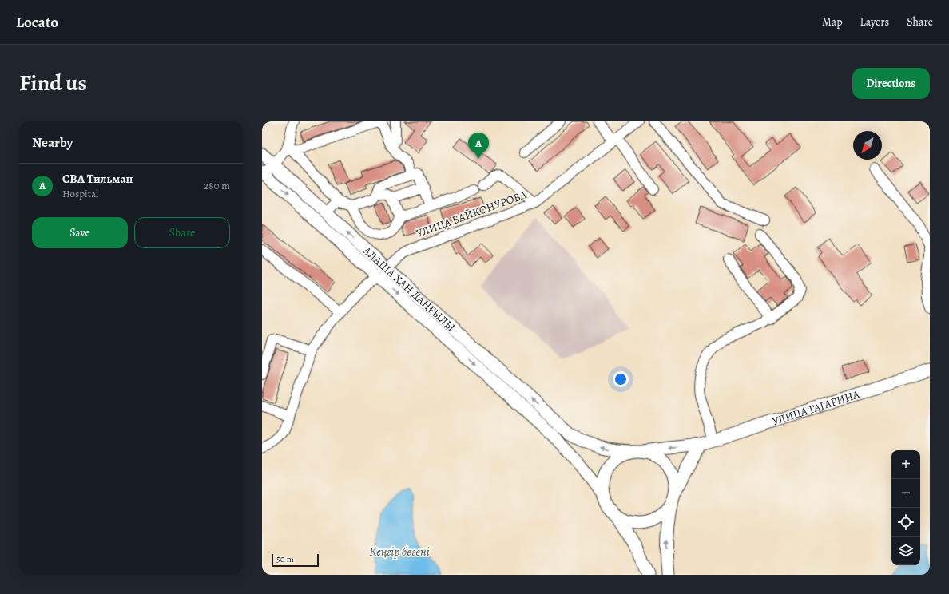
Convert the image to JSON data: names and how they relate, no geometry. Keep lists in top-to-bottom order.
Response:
{
  "streets": {
    "main road": ["АЛАША ХАН ДАҢҒЫЛЫ", "УЛИЦА ГАГАРИНА"],
    "street": ["УЛИЦА БАЙКОНУРОВА"]
  },
  "crossings": [
    ["УЛИЦА БАЙКОНУРОВА", "АЛАША ХАН ДАҢҒЫЛЫ"],
    ["АЛАША ХАН ДАҢҒЫЛЫ", "УЛИЦА ГАГАРИНА"]
  ],
  "water": ["Кеңгір бөгені"],
  "scale_bar": "50 m",
  "north": "bottom left",
  "page": {
    "header": "Locato",
    "nav": ["Map", "Layers", "Share"],
    "title": "Find us",
    "buttons": [
      "Directions",
      ["Save", "Share"]
    ],
    "heading": "Nearby",
    "pins": "A",
    "list": [
      {
        "mark": "A",
        "name": "СВА Тильман",
        "note": "Hospital",
        "value": "280 m"
      }
    ],
    "map_buttons": ["+", "−"],
    "scale": "50 m"
  }
}
